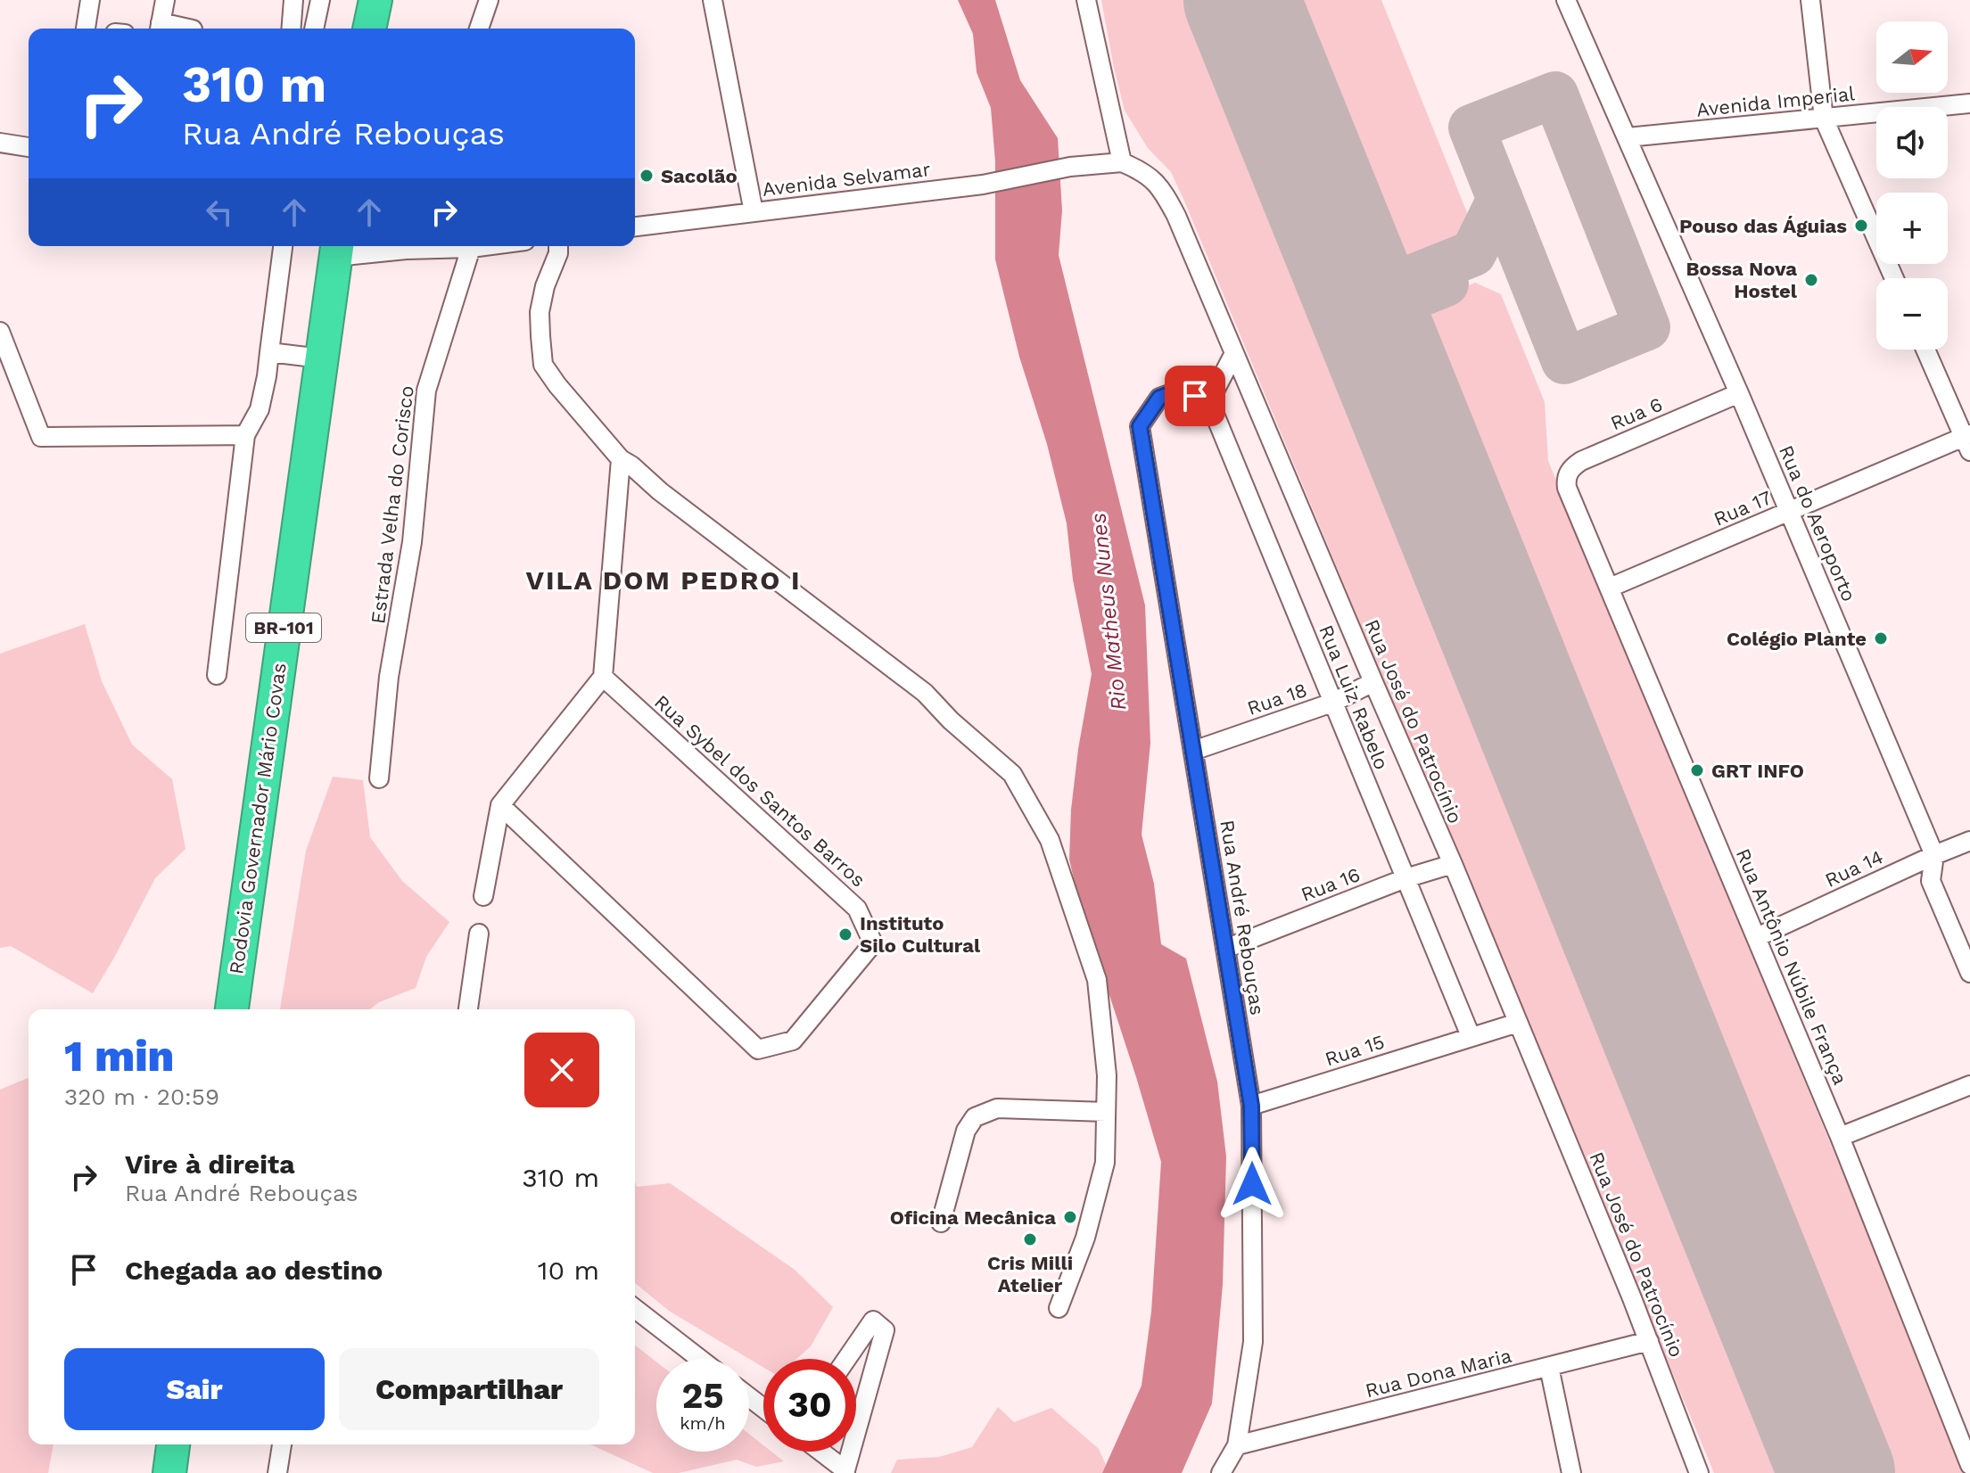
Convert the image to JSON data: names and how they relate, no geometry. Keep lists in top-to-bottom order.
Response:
{
  "streets": {
    "highway": ["BR-101", "Rodovia Governador Mário Covas"],
    "street": [
      "Avenida Imperial",
      "Avenida Selvamar",
      "Rua 6",
      "Estrada Velha do Corisco",
      "Rua 17",
      "Rua do Aeroporto",
      "Rua Luiz Rabelo",
      "Rua 18",
      "Rua José do Patrocínio",
      "Rua Sybel dos Santos Barros",
      "Rua 14",
      "Rua 16",
      "Rua André Rebouças",
      "Rua Antônio Núbile França",
      "Rua 15",
      "Rua Dona Maria"
    ]
  },
  "crossings": [
    ["Avenida Imperial", "Rua do Aeroporto"],
    ["Avenida Selvamar", "Rua José do Patrocínio"],
    ["Rua 6", "Rua do Aeroporto"],
    ["Rua 6", "Rua Antônio Núbile França"],
    ["Rua 17", "Rua do Aeroporto"],
    ["Rua 17", "Rua Antônio Núbile França"],
    ["Rua do Aeroporto", "Rua 14"],
    ["Rua Luiz Rabelo", "Rua 18"],
    ["Rua Luiz Rabelo", "Rua 16"],
    ["Rua Luiz Rabelo", "Rua André Rebouças"],
    ["Rua Luiz Rabelo", "Rua 15"],
    ["Rua 18", "Rua José do Patrocínio"],
    ["Rua 18", "Rua André Rebouças"],
    ["Rua José do Patrocínio", "Rua 16"],
    ["Rua José do Patrocínio", "Rua 15"],
    ["Rua José do Patrocínio", "Rua Dona Maria"],
    ["Rua 14", "Rua Antônio Núbile França"],
    ["Rua 16", "Rua André Rebouças"],
    ["Rua André Rebouças", "Rua 15"],
    ["Rua André Rebouças", "Rua Dona Maria"]
  ],
  "districts": ["VILA DOM PEDRO I"],
  "water": ["Rio Matheus Nunes"],
  "places": [
    "Sacolão",
    "Pouso das Águias",
    "Bossa Nova Hostel",
    "Colégio Plante",
    "GRT INFO",
    "Instituto Silo Cultural",
    "Oficina Mecânica",
    "Cris Milli Atelier"
  ],
  "north": "right",
  "page": {
    "map_buttons": ["+", "−"],
    "turn": ["310 m", "Rua André Rebouças"],
    "heading": ["1 min", "320 m · 20:59"],
    "list": [
      {
        "name": "Vire à direita",
        "note": "Rua André Rebouças",
        "value": "310 m"
      },
      {
        "name": "Chegada ao destino",
        "value": "10 m"
      }
    ],
    "buttons": ["Sair", "Compartilhar"],
    "speed": "25 km/h",
    "limit": "30"
  }
}
